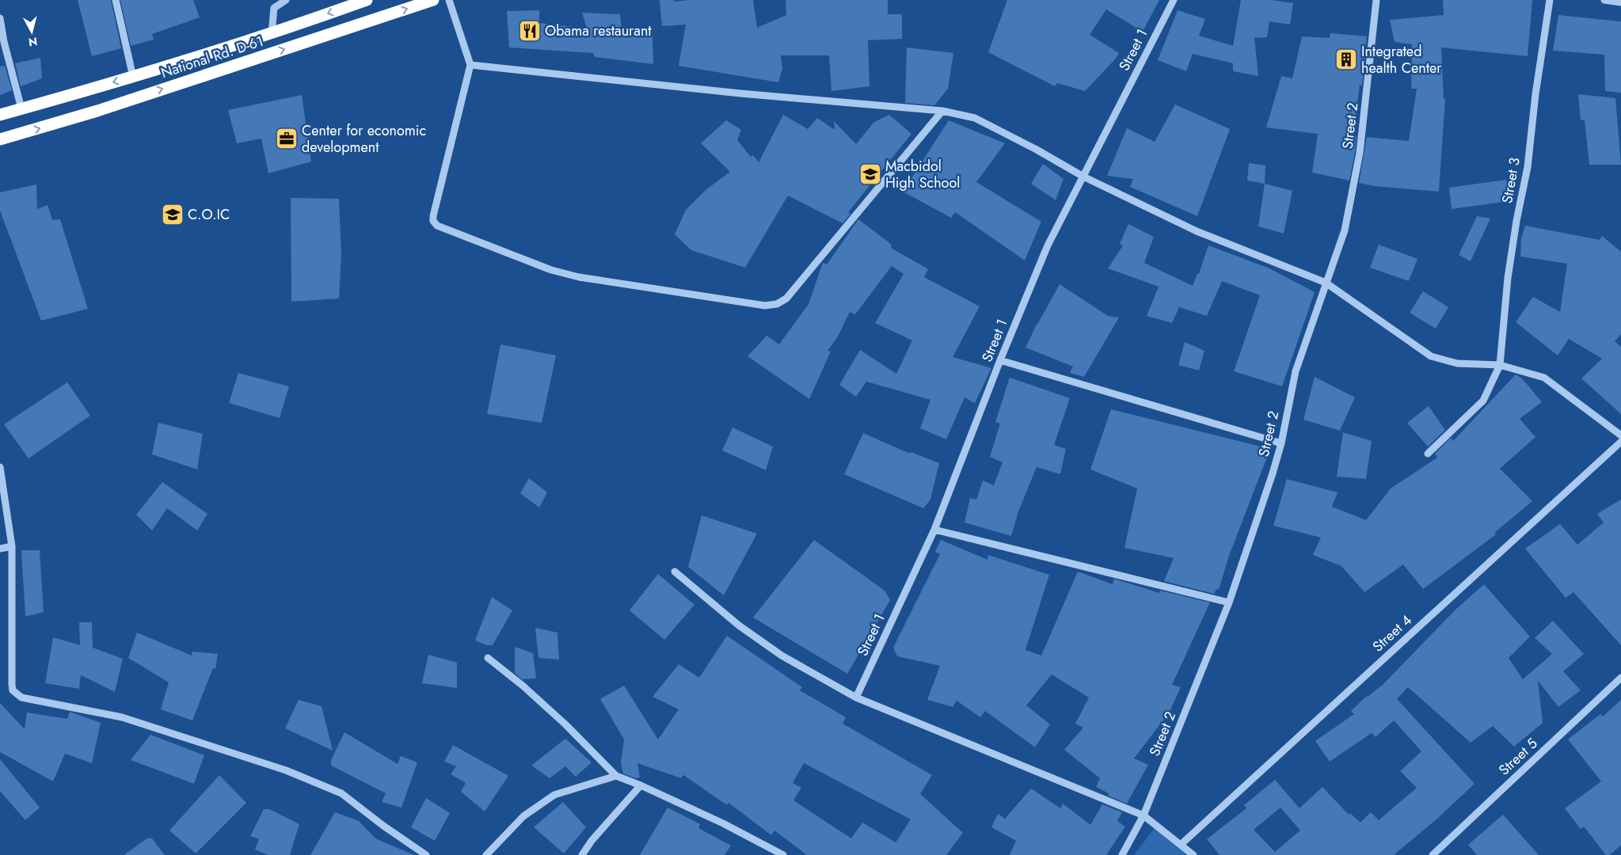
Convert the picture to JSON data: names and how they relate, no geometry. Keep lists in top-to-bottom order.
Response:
{
  "streets": {
    "highway": ["National Rd. D-61"],
    "street": [
      "Street 1",
      "Street 2",
      "Street 3",
      "Street 4",
      "Street 5"
    ]
  },
  "places": {
    "restaurant": ["Obama restaurant"],
    "building": ["Integrated health Center"],
    "office": ["Center for economic development"],
    "school or university": ["Macbidol High School", "C.O.IC"]
  },
  "north": "bottom"
}
